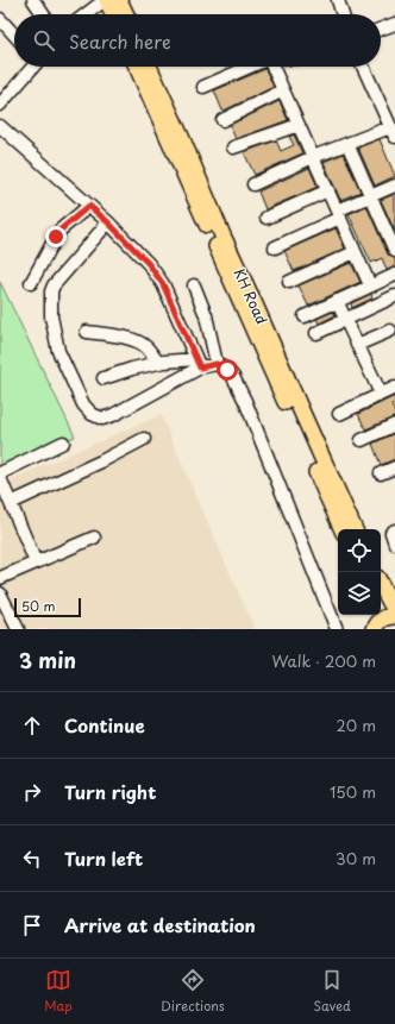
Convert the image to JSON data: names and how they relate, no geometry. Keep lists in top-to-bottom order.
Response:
{
  "streets": {
    "main road": ["KH Road"]
  },
  "scale_bar": "50 m",
  "page": {
    "search": "Search here",
    "scale": "50 m",
    "heading": ["3 min", "Walk · 200 m"],
    "list": [
      ["Continue", "20 m"],
      ["Turn right", "150 m"],
      ["Turn left", "30 m"],
      "Arrive at destination"
    ],
    "nav": ["Map", "Directions", "Saved"]
  }
}
